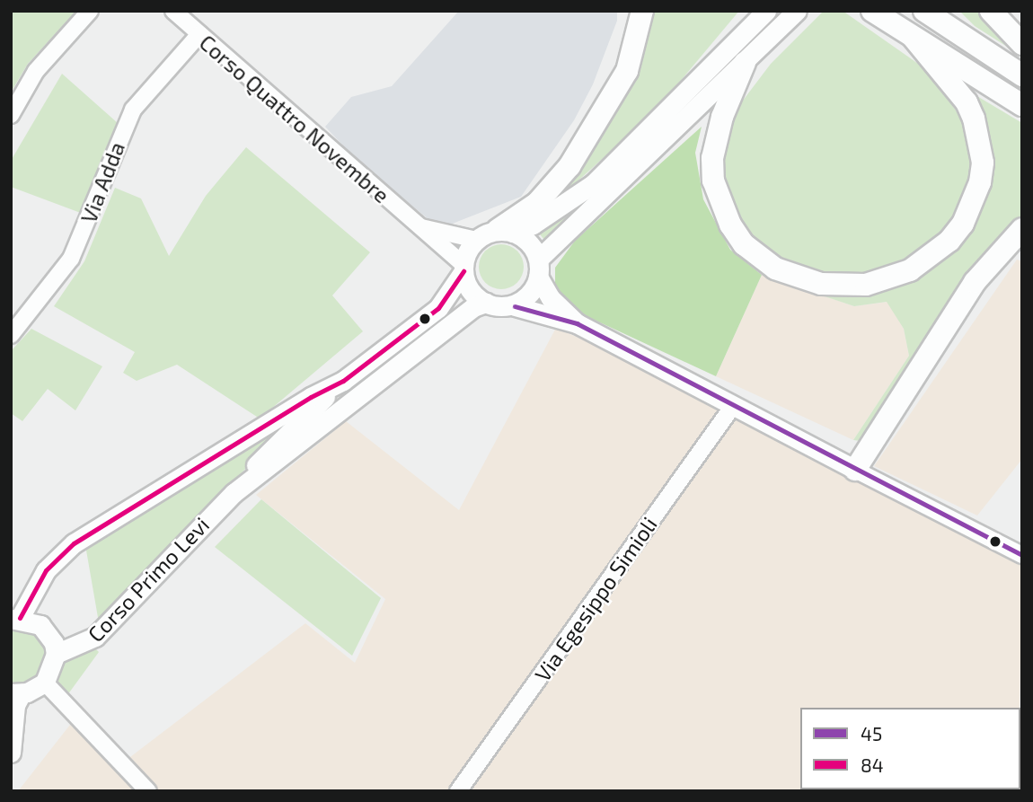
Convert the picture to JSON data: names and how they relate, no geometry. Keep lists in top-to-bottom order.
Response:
{
  "streets": {
    "main road": ["Corso Primo Levi"],
    "street": ["Corso Quattro Novembre", "Via Adda", "Via Egesippo Simioli"]
  },
  "crossings": [
    ["Corso Quattro Novembre", "Via Adda"],
    ["Corso Quattro Novembre", "Corso Primo Levi"]
  ],
  "lines": ["transit line 84", "transit line 45"],
  "legend": ["45", "84"]
}
